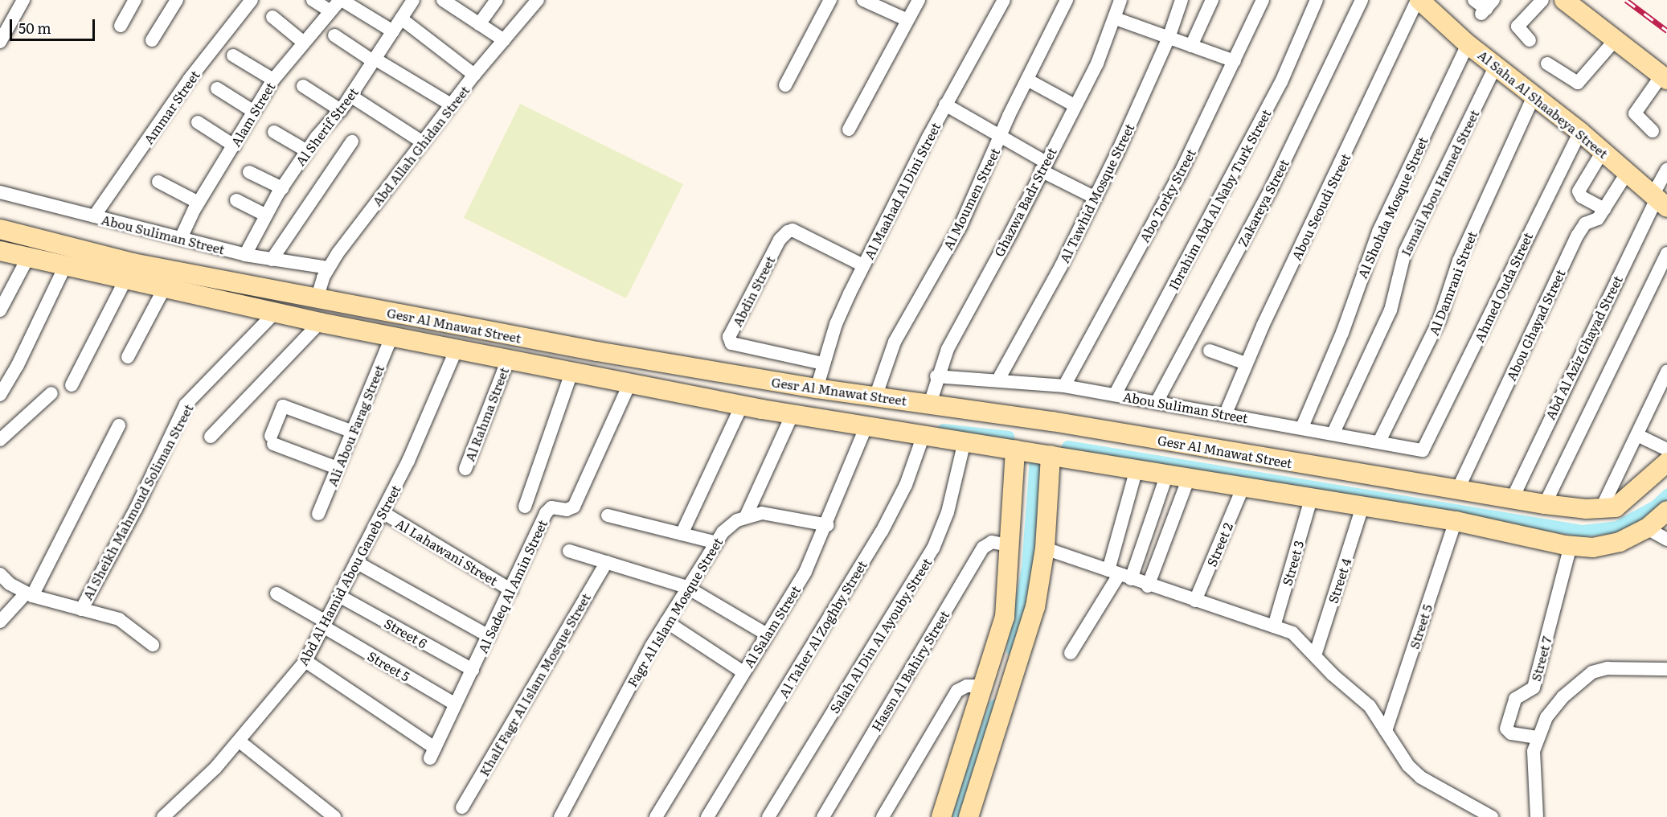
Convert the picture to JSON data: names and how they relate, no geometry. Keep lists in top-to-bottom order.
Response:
{
  "streets": {
    "street": [
      "Al Saha Al Shaabeya Street",
      "Ammar Street",
      "Alam Street",
      "Al Sherif Street",
      "Abd Allah Ghidan Street",
      "Ismail Abou Hamed Street",
      "Al Maahad Al Dini Street",
      "Al Tawhid Mosque Street",
      "Abo Torky Street",
      "Al Moumen Street",
      "Ibrahim Abd Al Naby Turk Street",
      "Ghazwa Badr Street",
      "Zakareya Street",
      "Abou Seoudi Street",
      "Al Shohda Mosque Street",
      "Abou Suliman Street",
      "Al Damrani Street",
      "Ahmed Ouda Street",
      "Abdin Street",
      "Gesr Al Mnawat Street",
      "Abou Ghayad Street",
      "Abd Al Aziz Ghayad Street",
      "Al Rahma Street",
      "Ali Abou Farag Street",
      "Al Sheikh Mahmoud Soliman Street",
      "Street 2",
      "Al Lahawani Street",
      "Street 3",
      "Abd Al Hamid Abou Ganeb Street",
      "Street 4",
      "Al Sadeq Al Amin Street",
      "Fagr Al Islam Mosque Street",
      "Al Salam Street",
      "Street 5",
      "Al Taher Al Zoghby Street",
      "Street 6",
      "Salah Al Din Al Ayouby Street",
      "Street 7",
      "Hassn Al Bahiry Street",
      "Khalf Fagr Al Islam Mosque Street"
    ]
  },
  "crossings": [
    ["Al Saha Al Shaabeya Street", "Ismail Abou Hamed Street"],
    ["Al Saha Al Shaabeya Street", "Abou Seoudi Street"],
    ["Al Saha Al Shaabeya Street", "Al Shohda Mosque Street"],
    ["Al Saha Al Shaabeya Street", "Al Damrani Street"],
    ["Al Saha Al Shaabeya Street", "Ahmed Ouda Street"],
    ["Al Saha Al Shaabeya Street", "Abou Ghayad Street"],
    ["Al Saha Al Shaabeya Street", "Abd Al Aziz Ghayad Street"],
    ["Ammar Street", "Abou Suliman Street"],
    ["Alam Street", "Abou Suliman Street"],
    ["Al Sherif Street", "Abou Suliman Street"],
    ["Abd Allah Ghidan Street", "Abou Suliman Street"],
    ["Abd Allah Ghidan Street", "Gesr Al Mnawat Street"],
    ["Ismail Abou Hamed Street", "Abou Suliman Street"],
    ["Al Maahad Al Dini Street", "Abdin Street"],
    ["Al Maahad Al Dini Street", "Gesr Al Mnawat Street"],
    ["Al Tawhid Mosque Street", "Abou Suliman Street"],
    ["Abo Torky Street", "Abou Suliman Street"],
    ["Al Moumen Street", "Gesr Al Mnawat Street"],
    ["Ibrahim Abd Al Naby Turk Street", "Abou Suliman Street"],
    ["Ghazwa Badr Street", "Abou Suliman Street"],
    ["Ghazwa Badr Street", "Gesr Al Mnawat Street"],
    ["Zakareya Street", "Abou Suliman Street"],
    ["Abou Seoudi Street", "Abou Suliman Street"],
    ["Al Shohda Mosque Street", "Abou Suliman Street"],
    ["Abou Suliman Street", "Al Damrani Street"],
    ["Abou Suliman Street", "Ahmed Ouda Street"],
    ["Gesr Al Mnawat Street", "Abou Ghayad Street"],
    ["Gesr Al Mnawat Street", "Abd Al Aziz Ghayad Street"],
    ["Gesr Al Mnawat Street", "Al Rahma Street"],
    ["Gesr Al Mnawat Street", "Ali Abou Farag Street"],
    ["Gesr Al Mnawat Street", "Al Sheikh Mahmoud Soliman Street"],
    ["Gesr Al Mnawat Street", "Street 2"],
    ["Gesr Al Mnawat Street", "Street 3"],
    ["Gesr Al Mnawat Street", "Abd Al Hamid Abou Ganeb Street"],
    ["Gesr Al Mnawat Street", "Street 4"],
    ["Gesr Al Mnawat Street", "Al Sadeq Al Amin Street"],
    ["Gesr Al Mnawat Street", "Al Salam Street"],
    ["Gesr Al Mnawat Street", "Street 5"],
    ["Gesr Al Mnawat Street", "Al Taher Al Zoghby Street"],
    ["Gesr Al Mnawat Street", "Salah Al Din Al Ayouby Street"],
    ["Gesr Al Mnawat Street", "Street 7"],
    ["Al Lahawani Street", "Abd Al Hamid Abou Ganeb Street"],
    ["Al Lahawani Street", "Al Sadeq Al Amin Street"],
    ["Abd Al Hamid Abou Ganeb Street", "Al Sadeq Al Amin Street"],
    ["Abd Al Hamid Abou Ganeb Street", "Street 5"],
    ["Abd Al Hamid Abou Ganeb Street", "Street 6"],
    ["Al Sadeq Al Amin Street", "Street 5"],
    ["Al Sadeq Al Amin Street", "Street 6"]
  ],
  "scale_bar": "50 m"
}
